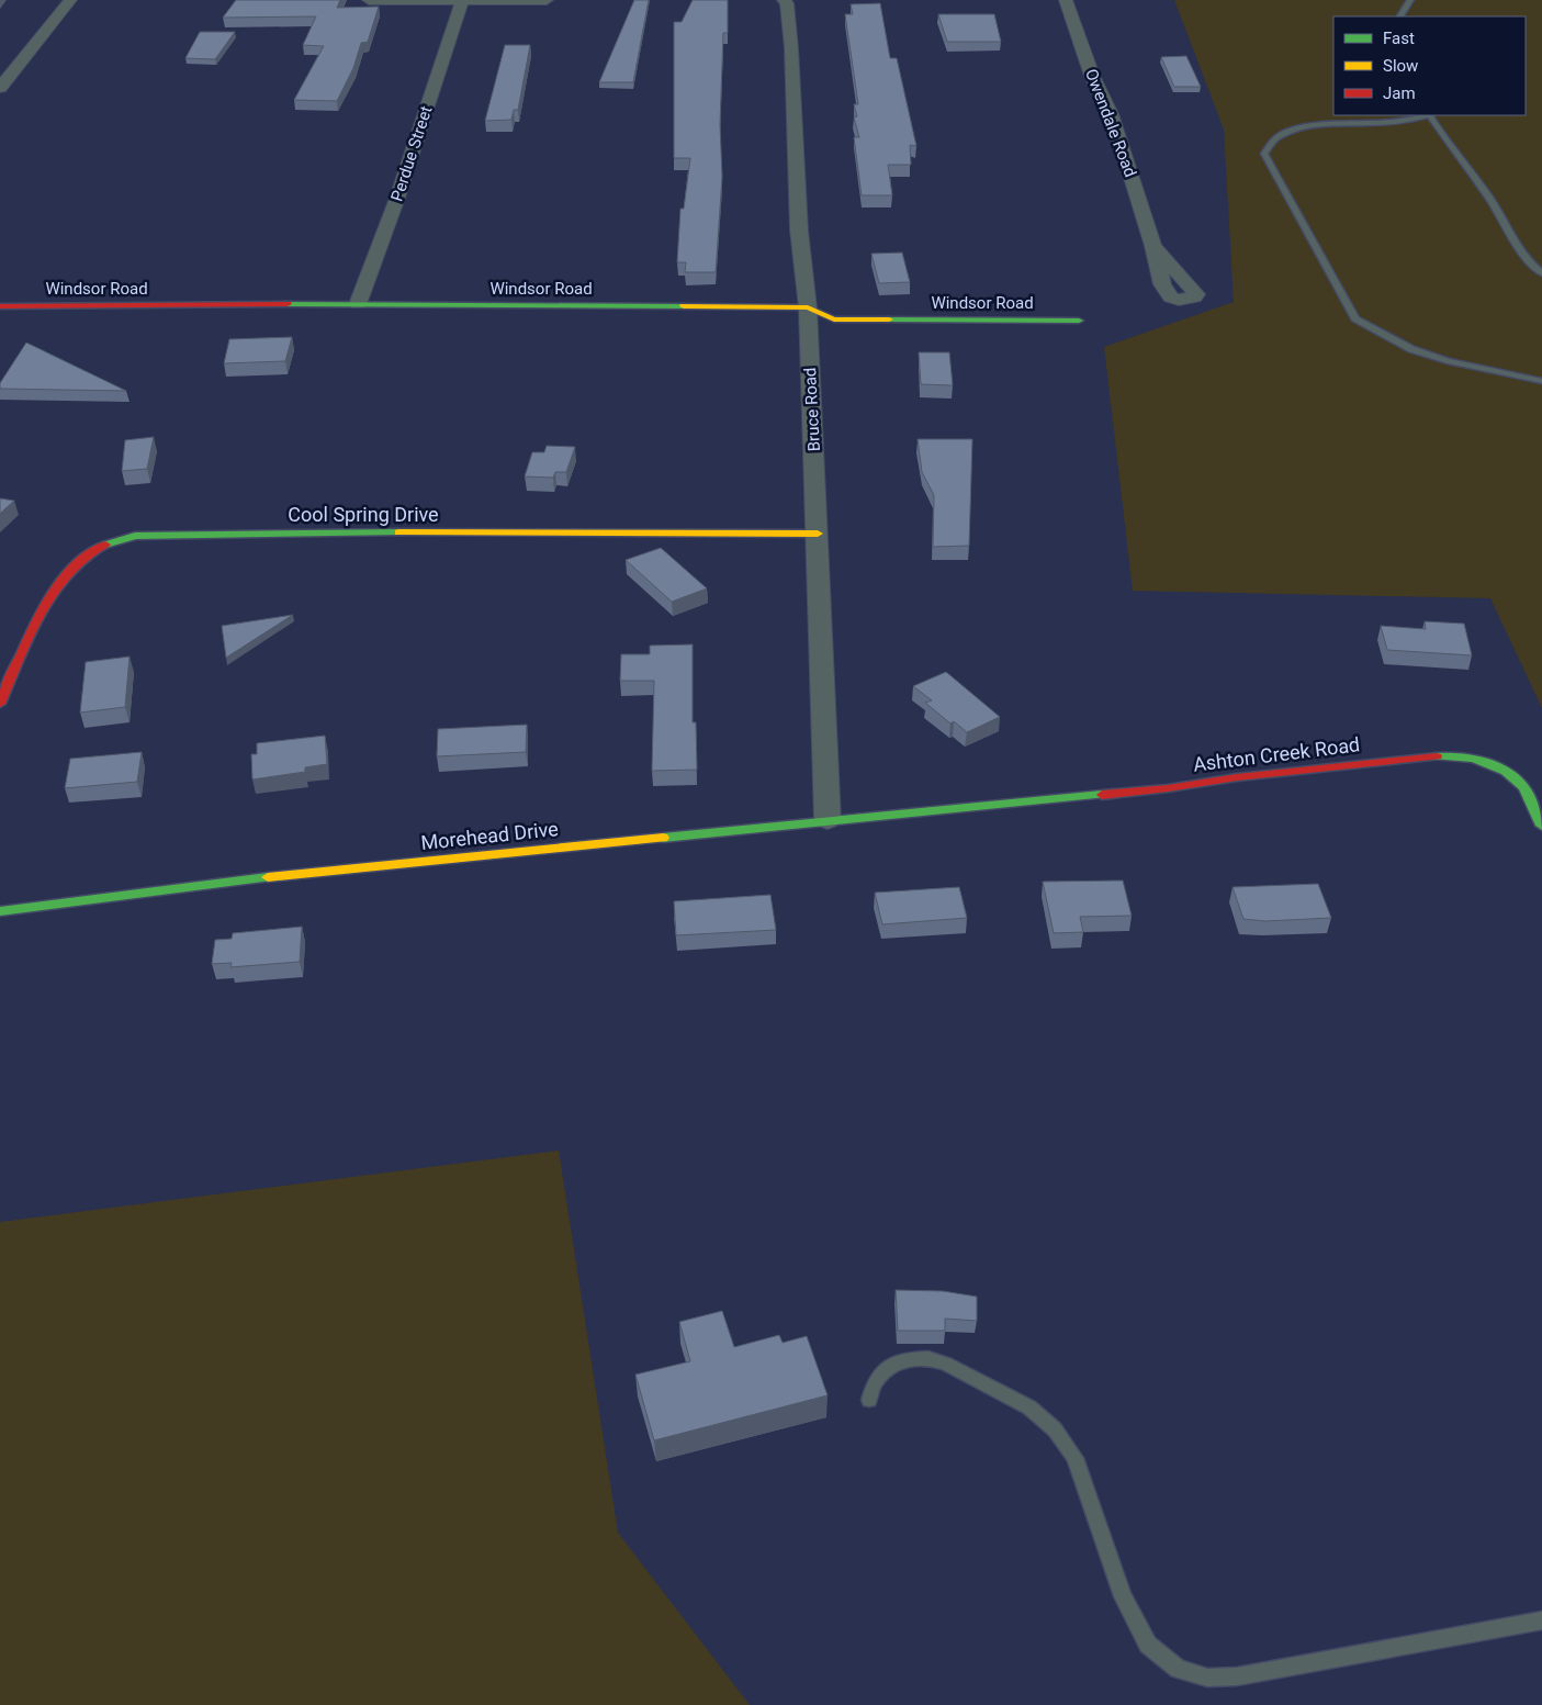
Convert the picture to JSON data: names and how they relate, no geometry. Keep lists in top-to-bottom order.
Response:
{
  "streets": {
    "street": [
      "Owendale Road",
      "Perdue Street",
      "Windsor Road",
      "Bruce Road",
      "Cool Spring Drive",
      "Ashton Creek Road",
      "Morehead Drive"
    ]
  },
  "crossings": [
    ["Perdue Street", "Windsor Road"],
    ["Windsor Road", "Bruce Road"],
    ["Bruce Road", "Cool Spring Drive"],
    ["Bruce Road", "Morehead Drive"],
    ["Ashton Creek Road", "Morehead Drive"]
  ],
  "legend": ["Fast", "Slow", "Jam"]
}
